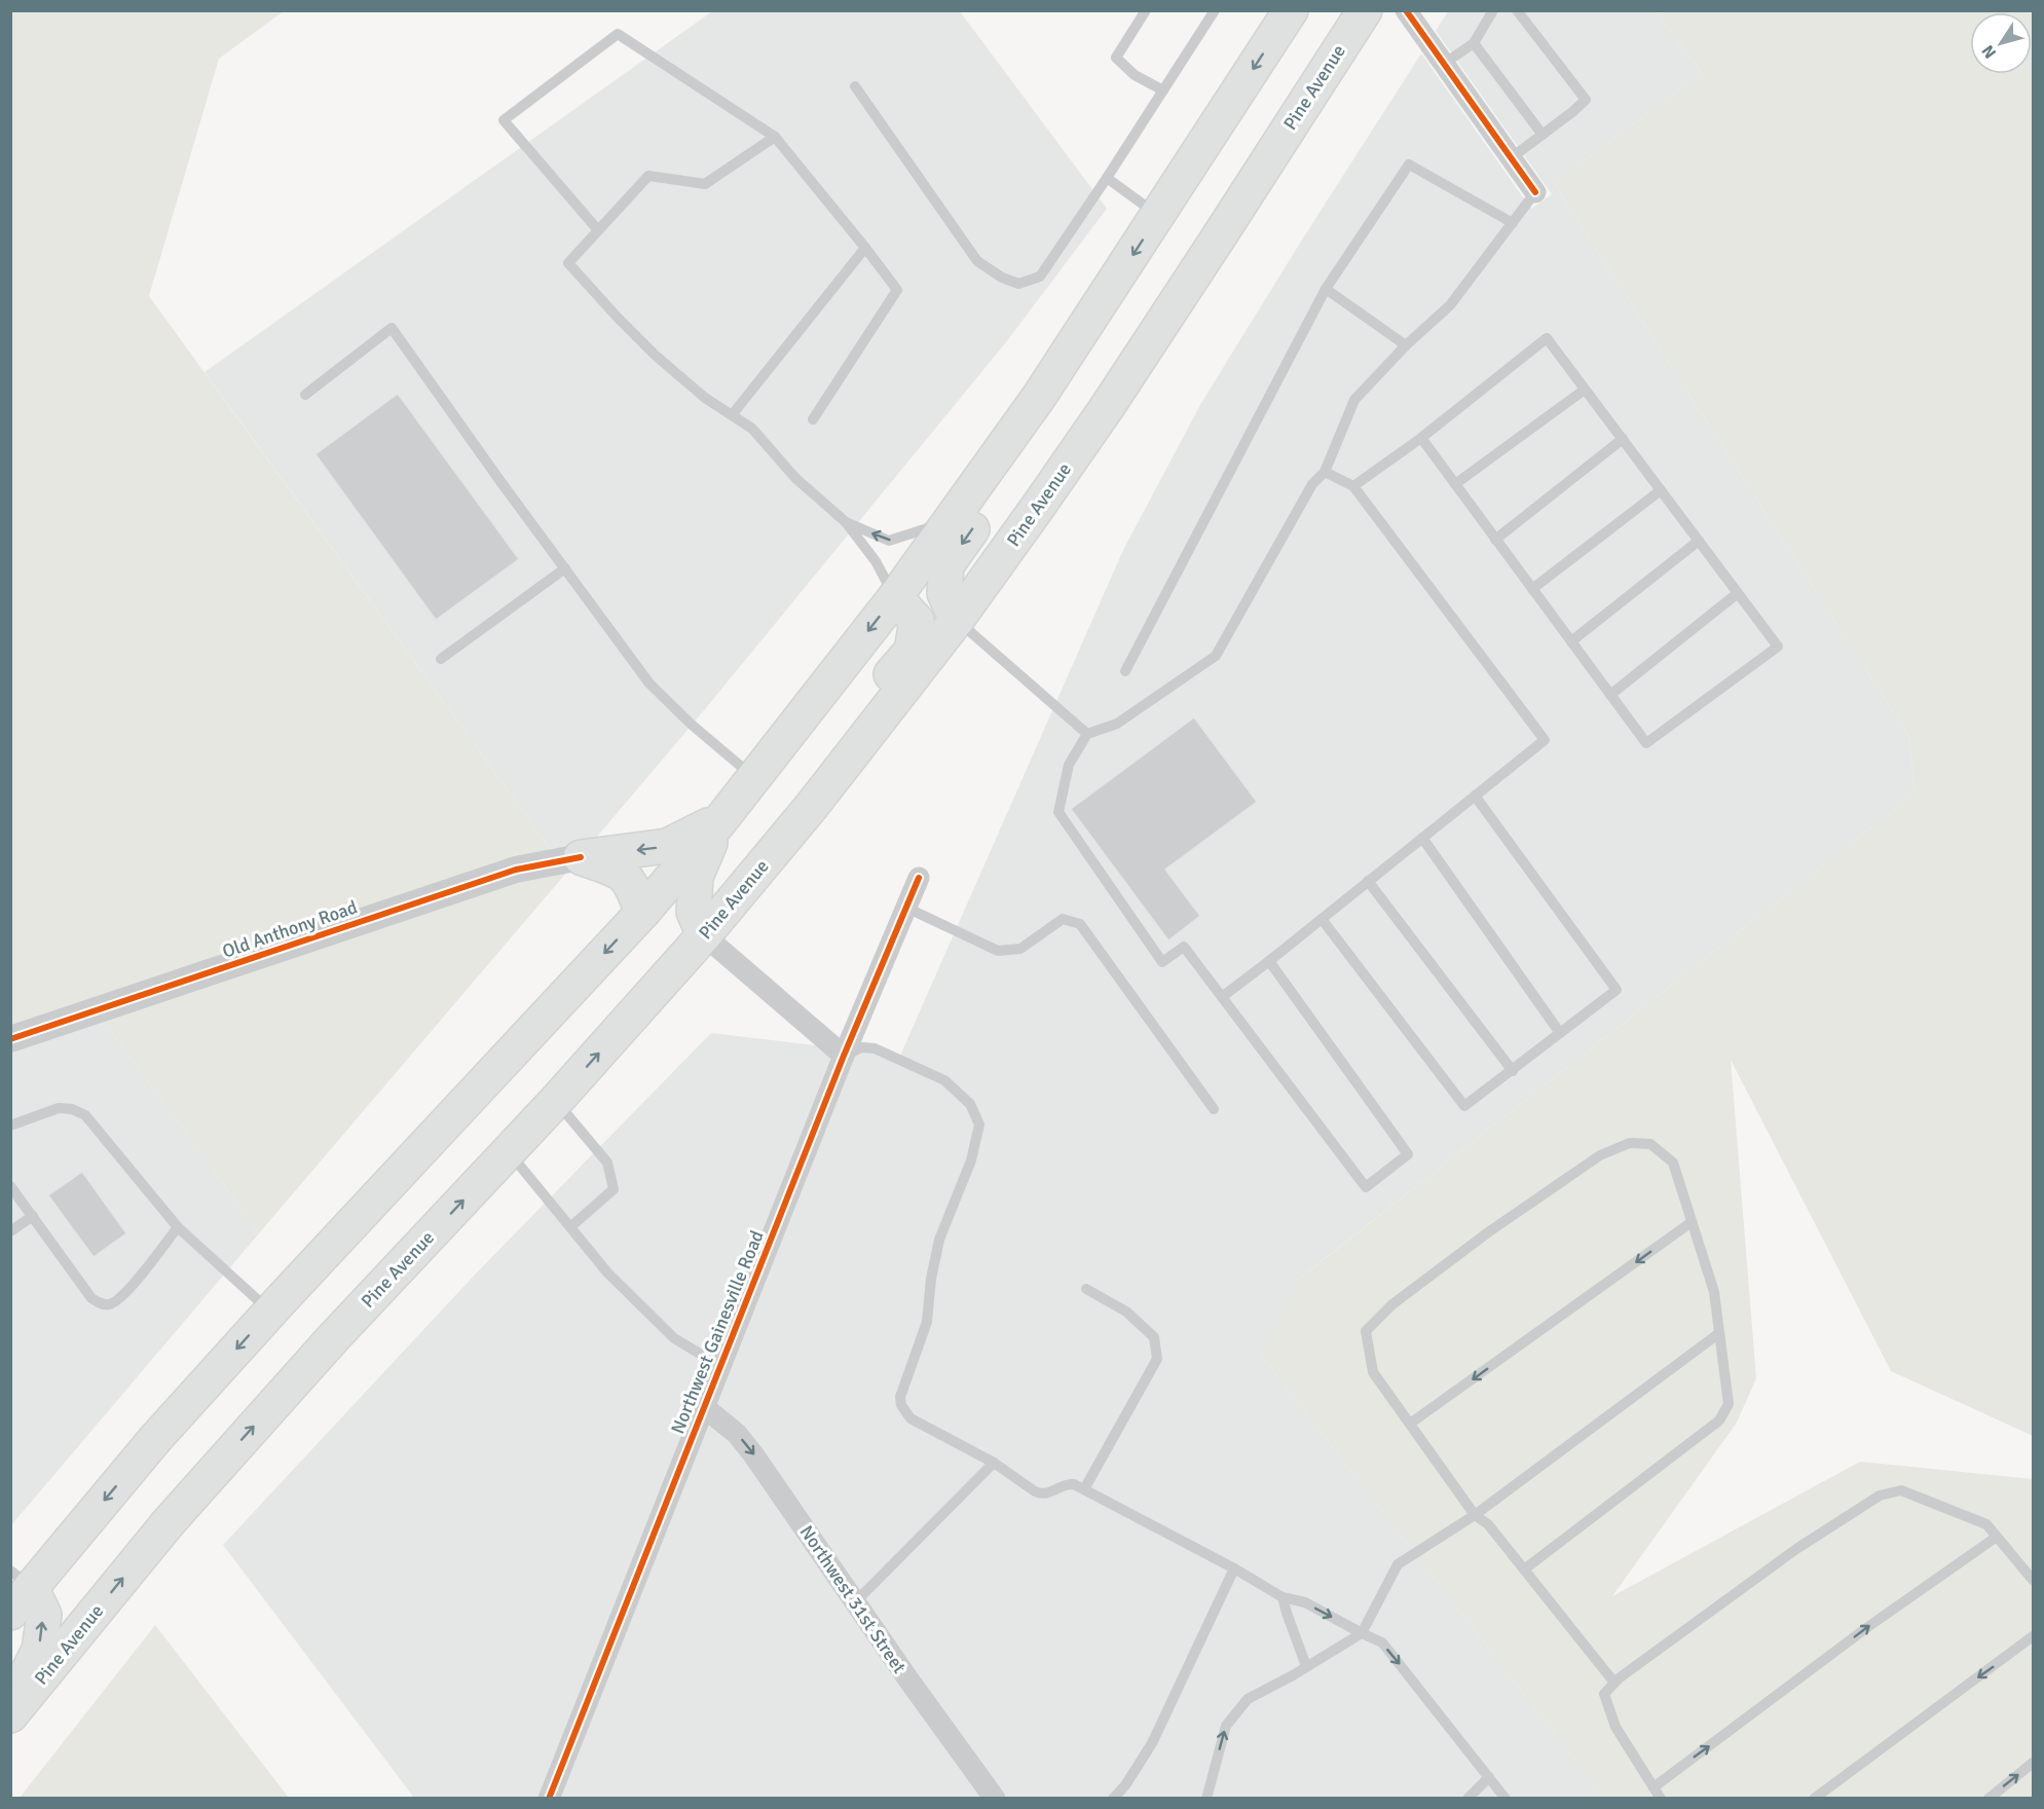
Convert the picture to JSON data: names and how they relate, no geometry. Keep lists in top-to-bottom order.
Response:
{
  "streets": {
    "highway": ["Pine Avenue"],
    "street": ["Old Anthony Road", "Northwest Gainesville Road", "Northwest 31st Street"]
  },
  "crossings": [
    ["Northwest Gainesville Road", "Northwest 31st Street"]
  ],
  "one_way": ["Northwest 31st Street"],
  "north": "bottom left"
}
